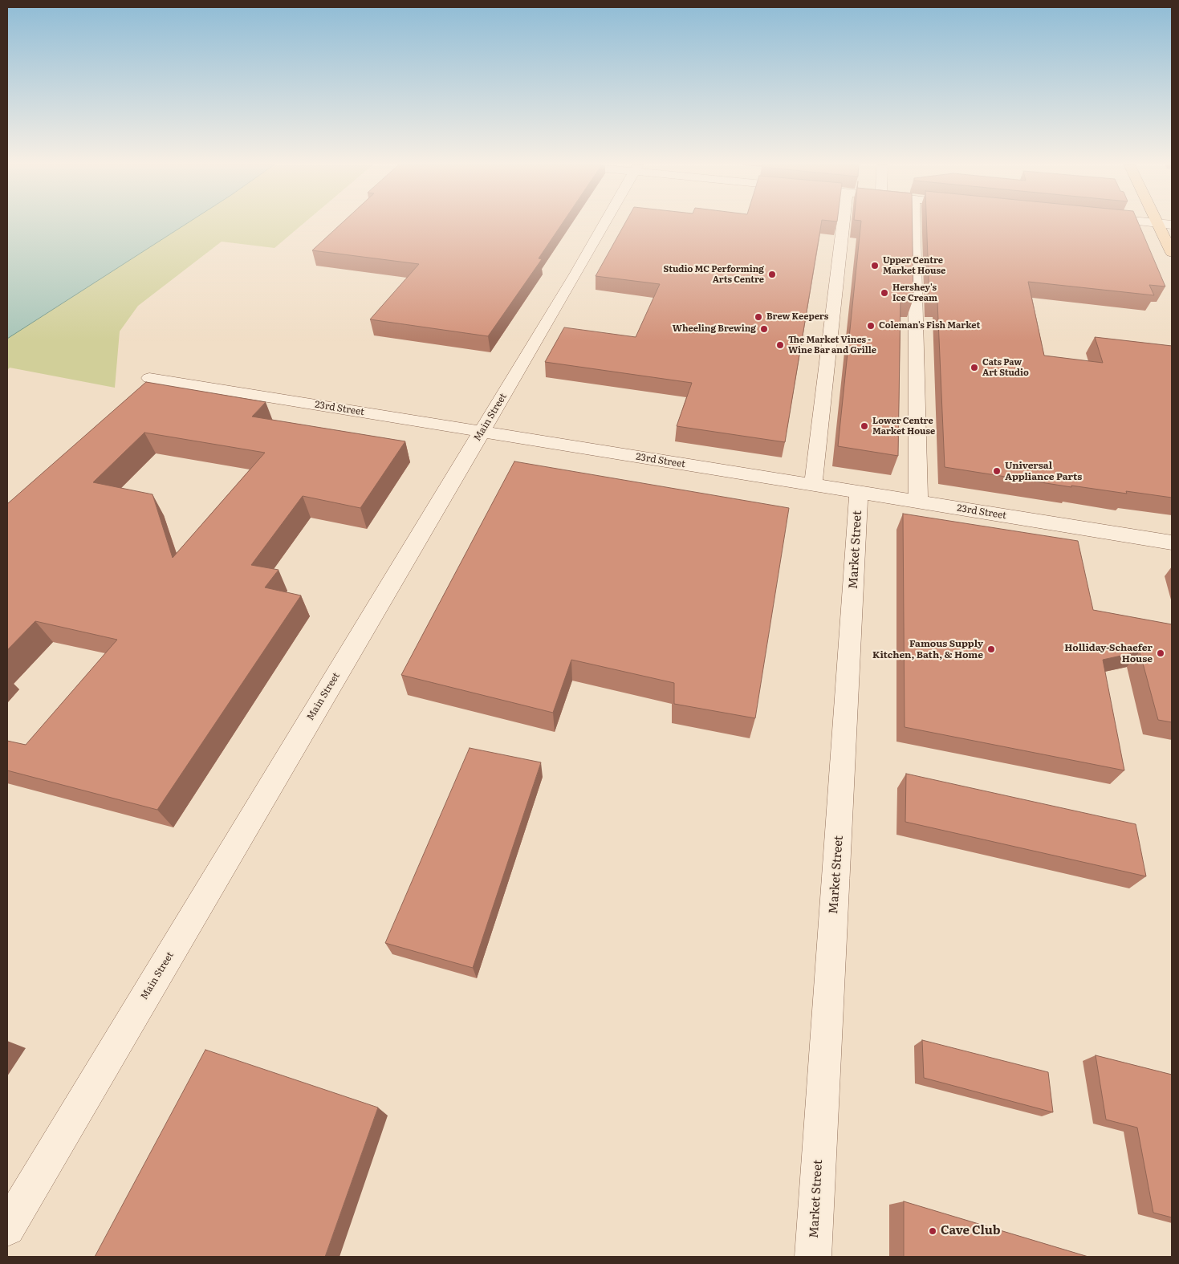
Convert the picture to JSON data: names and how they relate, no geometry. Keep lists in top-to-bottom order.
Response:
{
  "streets": {
    "street": ["23rd Street", "Main Street", "Market Street"]
  },
  "crossings": [
    ["23rd Street", "Main Street"],
    ["23rd Street", "Market Street"]
  ],
  "places": [
    "Upper Centre Market House",
    "Studio MC Performing Arts Centre",
    "Hershey's Ice Cream",
    "Brew Keepers",
    "Coleman's Fish Market",
    "Wheeling Brewing",
    "The Market Vines - Wine Bar and Grille",
    "Cats Paw Art Studio",
    "Lower Centre Market House",
    "Universal Appliance Parts",
    "Famous Supply Kitchen, Bath, & Home",
    "Holliday-Schaefer House",
    "Cave Club"
  ]
}
